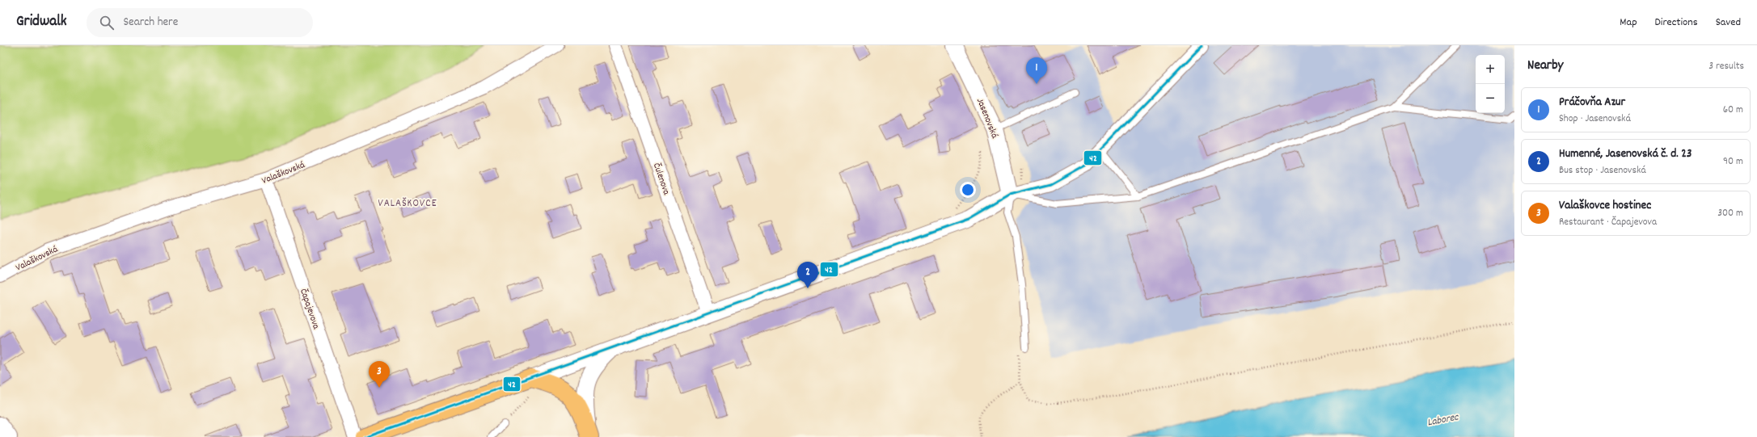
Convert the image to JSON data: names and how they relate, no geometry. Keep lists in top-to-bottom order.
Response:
{
  "streets": {
    "street": [
      "Jasenovská",
      "Valaškovská",
      "Čulenova",
      "Čapajevova"
    ]
  },
  "crossings": [
    ["Valaškovská", "Čapajevova"]
  ],
  "districts": ["VALAŠKOVCE"],
  "water": ["Laborec"],
  "lines": ["transit line 42"],
  "page": {
    "header": "Gridwalk",
    "search": "Search here",
    "nav": ["Map", "Directions", "Saved"],
    "heading": ["Nearby", "3 results"],
    "map_buttons": ["+", "−"],
    "pins": ["1", "2", "3"],
    "list": [
      {
        "mark": "1",
        "name": "Práčovňa Azur",
        "note": "Shop · Jasenovská",
        "value": "60 m"
      },
      {
        "mark": "2",
        "name": "Humenné, Jasenovská č. d. 23",
        "note": "Bus stop · Jasenovská",
        "value": "90 m"
      },
      {
        "mark": "3",
        "name": "Valaškovce hostinec",
        "note": "Restaurant · Čapajevova",
        "value": "300 m"
      }
    ]
  }
}
